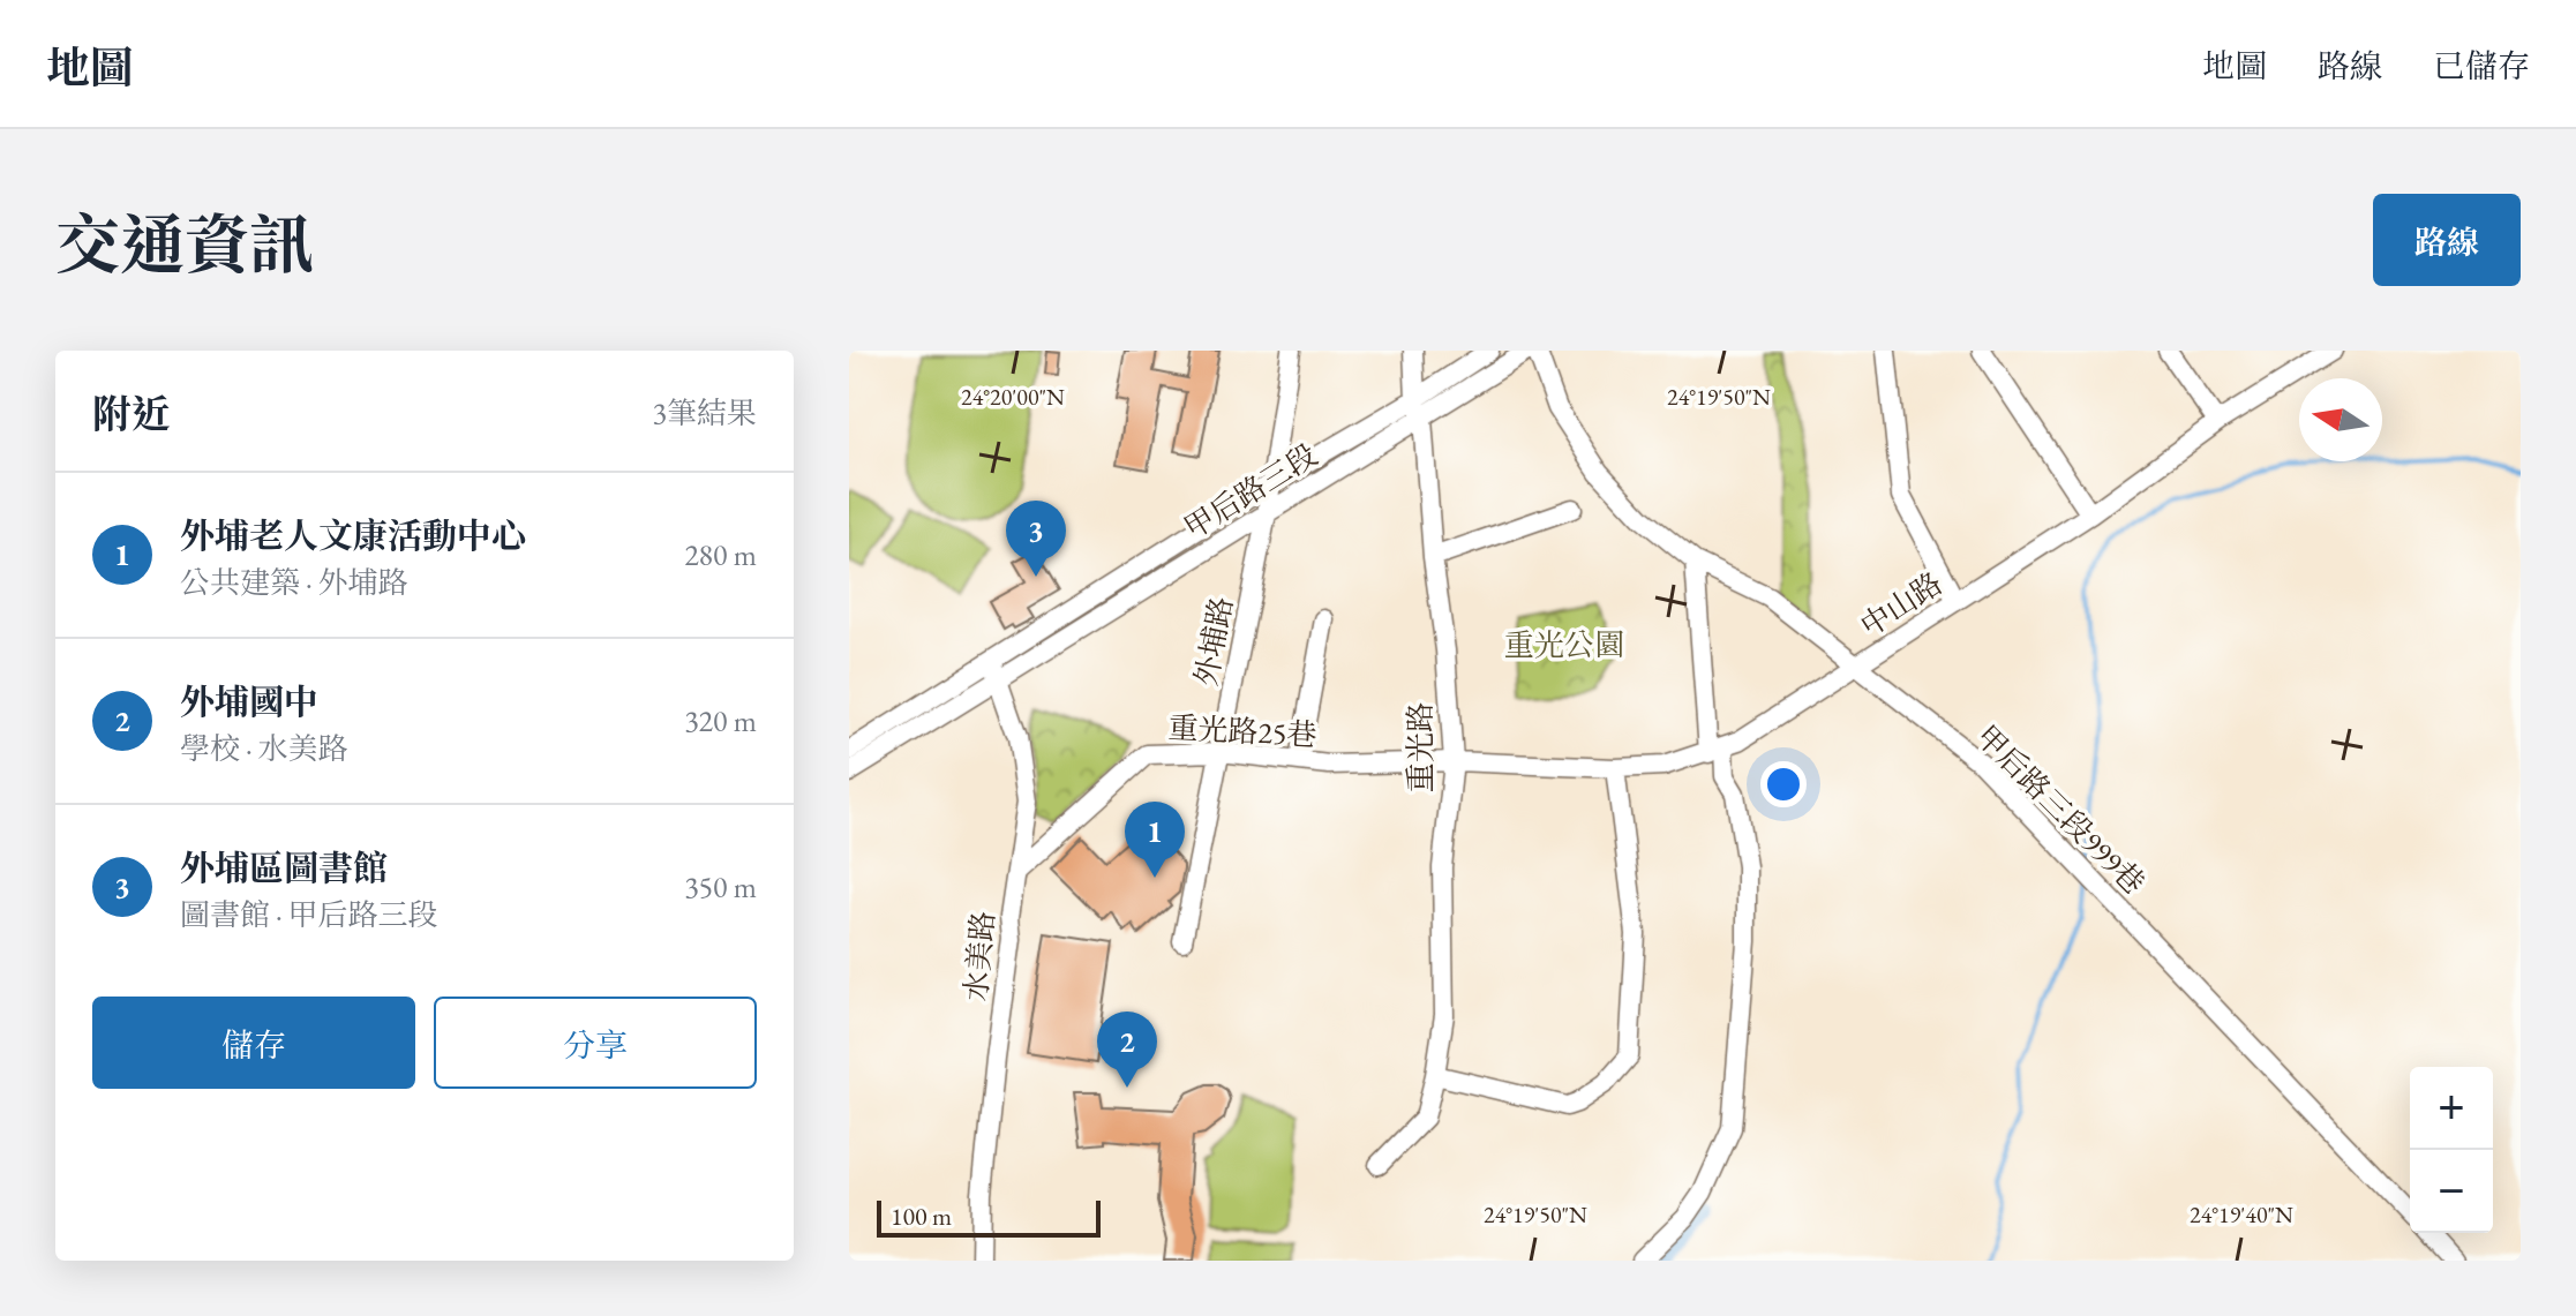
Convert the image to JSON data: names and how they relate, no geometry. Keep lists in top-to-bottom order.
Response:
{
  "streets": {
    "street": [
      "甲后路三段",
      "中山路",
      "外埔路",
      "重光路25巷",
      "重光路",
      "甲后路三段999巷",
      "水美路"
    ]
  },
  "crossings": [
    ["甲后路三段", "外埔路"],
    ["甲后路三段", "重光路"],
    ["甲后路三段", "水美路"],
    ["中山路", "重光路25巷"],
    ["中山路", "重光路"],
    ["中山路", "甲后路三段999巷"],
    ["外埔路", "重光路25巷"],
    ["重光路25巷", "重光路"],
    ["重光路25巷", "水美路"]
  ],
  "parks": ["重光公園"],
  "scale_bar": "100 m",
  "north": "left",
  "page": {
    "header": "地圖",
    "nav": ["地圖", "路線", "已儲存"],
    "title": "交通資訊",
    "buttons": [
      "路線",
      ["儲存", "分享"]
    ],
    "heading": ["附近", "3筆結果"],
    "list": [
      {
        "mark": "1",
        "name": "外埔老人文康活動中心",
        "note": "公共建築 · 外埔路",
        "value": "280 m"
      },
      {
        "mark": "2",
        "name": "外埔國中",
        "note": "學校 · 水美路",
        "value": "320 m"
      },
      {
        "mark": "3",
        "name": "外埔區圖書館",
        "note": "圖書館 · 甲后路三段",
        "value": "350 m"
      }
    ],
    "pins": ["3", "1", "2"],
    "map_buttons": ["+", "−"],
    "scale": "100 m"
  },
  "coordinates": ["24°20'00\"N", "24°19'50\"N", "24°19'40\"N"]
}
